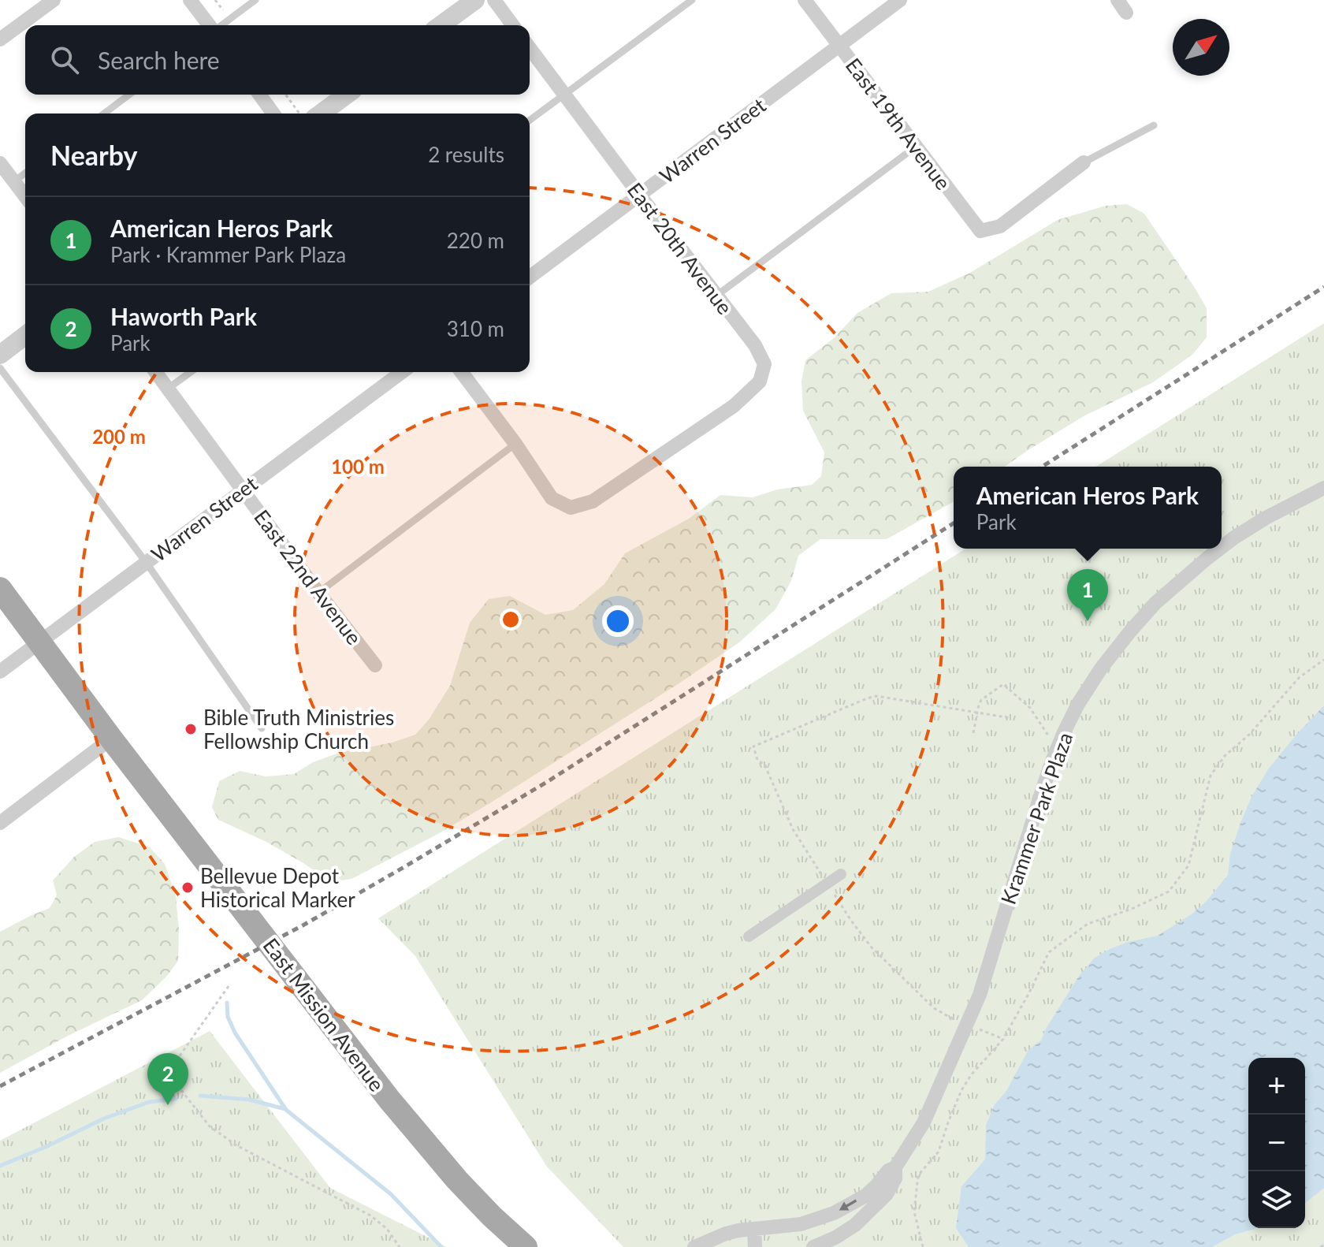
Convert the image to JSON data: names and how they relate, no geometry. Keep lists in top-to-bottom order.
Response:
{
  "streets": {
    "main road": ["East Mission Avenue"],
    "street": [
      "East 19th Avenue",
      "Warren Street",
      "East 20th Avenue",
      "East 22nd Avenue",
      "Krammer Park Plaza"
    ]
  },
  "crossings": [
    ["East 19th Avenue", "Warren Street"],
    ["Warren Street", "East 20th Avenue"],
    ["Warren Street", "East 22nd Avenue"],
    ["Warren Street", "East Mission Avenue"]
  ],
  "places": ["Bible Truth Ministries Fellowship Church", "Bellevue Depot Historical Marker"],
  "north": "top right",
  "page": {
    "search": "Search here",
    "heading": ["Nearby", "2 results"],
    "list": [
      {
        "mark": "1",
        "name": "American Heros Park",
        "note": "Park · Krammer Park Plaza",
        "value": "220 m"
      },
      {
        "mark": "2",
        "name": "Haworth Park",
        "note": "Park",
        "value": "310 m"
      }
    ],
    "popup": ["American Heros Park", "Park"],
    "pins": ["1", "2"],
    "map_buttons": ["+", "−"]
  },
  "rings": ["200 m", "100 m"]
}
